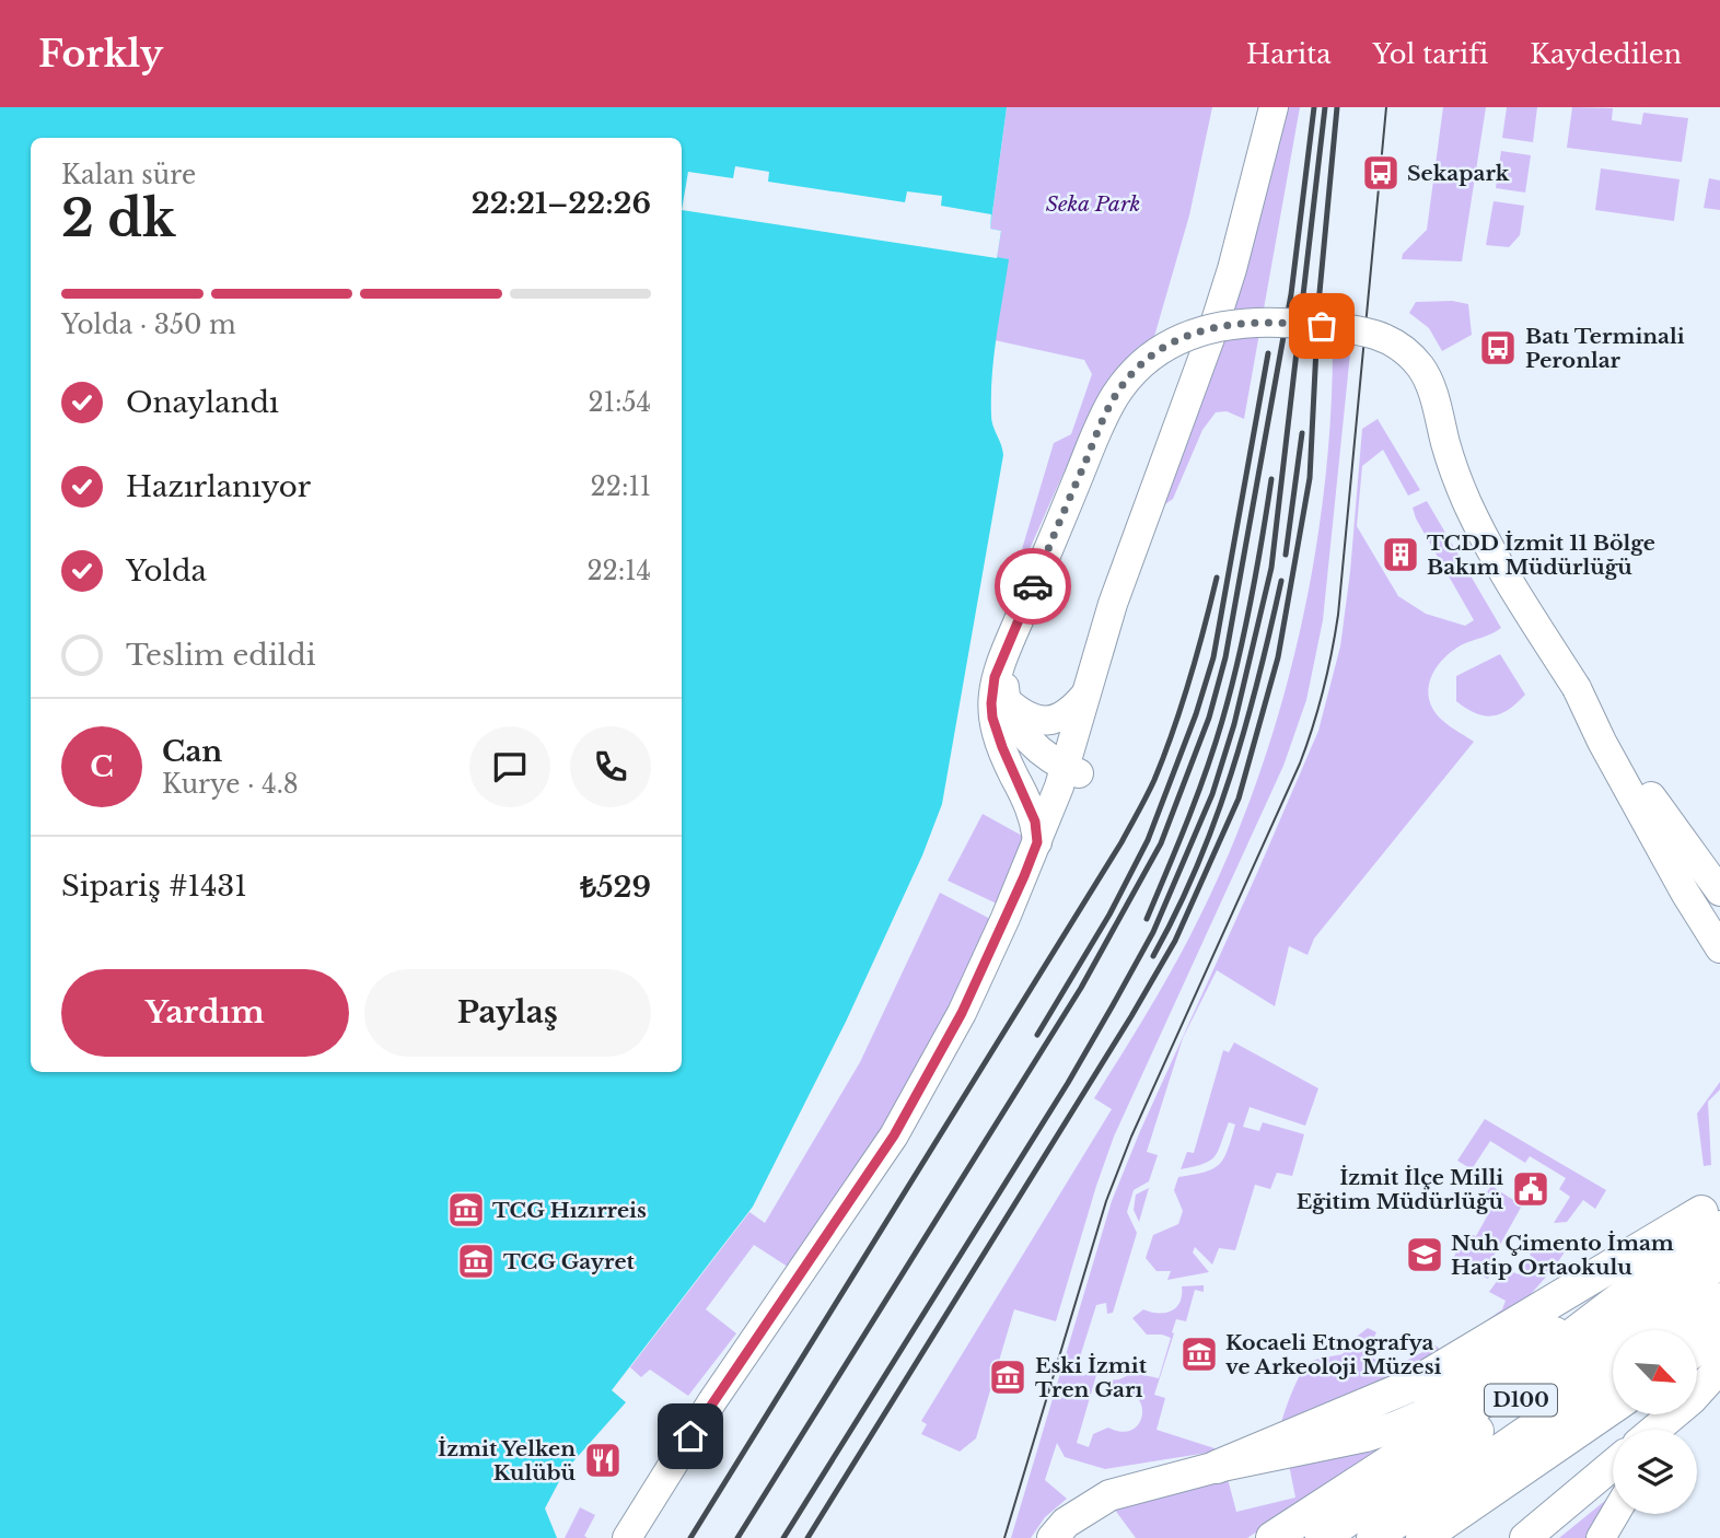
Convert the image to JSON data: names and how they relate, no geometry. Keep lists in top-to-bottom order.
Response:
{
  "streets": {
    "highway": ["D100"]
  },
  "parks": ["Seka Park"],
  "places": {
    "bus stop": ["Sekapark", "Batı Terminali Peronlar"],
    "building": ["TCDD İzmit 11 Bölge Bakım Müdürlüğü"],
    "public building": ["İzmit İlçe Milli Eğitim Müdürlüğü"],
    "museum": [
      "TCG Hızırreis",
      "TCG Gayret",
      "Kocaeli Etnografya ve Arkeoloji Müzesi",
      "Eski İzmit Tren Garı"
    ],
    "school or university": ["Nuh Çimento İmam Hatip Ortaokulu"],
    "restaurant": ["İzmit Yelken Kulübü"]
  },
  "north": "bottom right",
  "page": {
    "header": "Forkly",
    "nav": ["Harita", "Yol tarifi", "Kaydedilen"],
    "heading": ["2 dk", "Kalan süre", "22:21–22:26"],
    "panel": [
      "Can",
      "Kurye · 4.8",
      "Sipariş #1431",
      "₺529"
    ],
    "bar": "Yolda · 350 m",
    "list": [
      ["Onaylandı", "21:54"],
      ["Hazırlanıyor", "22:11"],
      ["Yolda", "22:14"],
      "Teslim edildi"
    ],
    "round": "C",
    "buttons": ["Yardım", "Paylaş"]
  }
}
